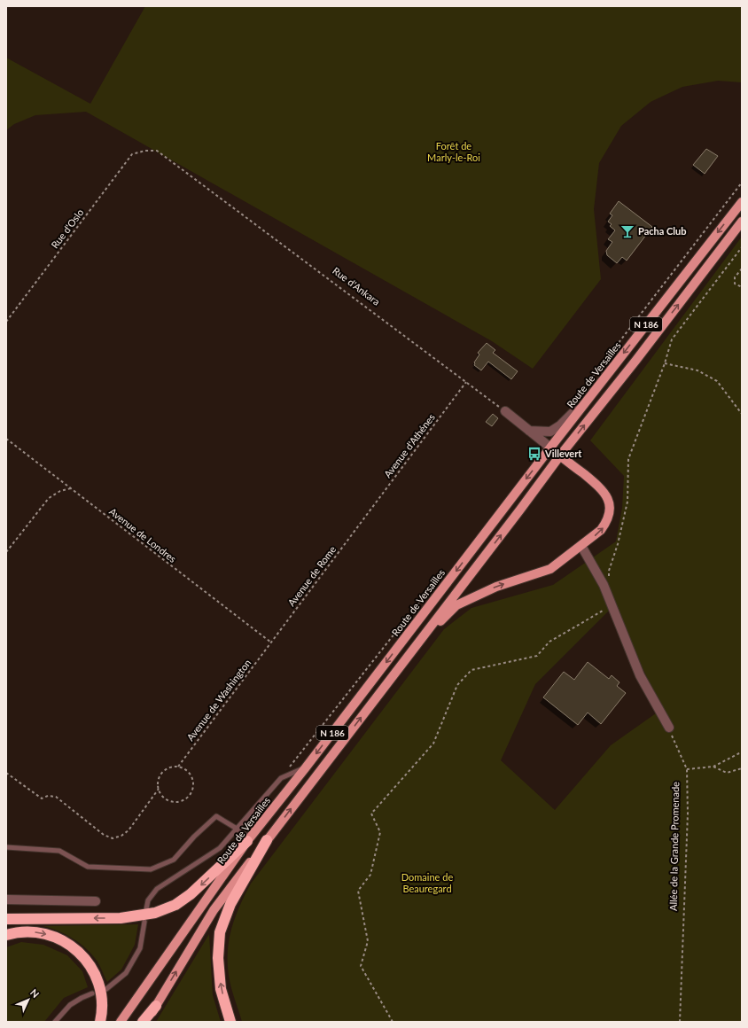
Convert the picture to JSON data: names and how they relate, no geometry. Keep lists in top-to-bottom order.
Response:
{
  "streets": {
    "highway": ["N 186"],
    "main road": ["Route de Versailles"],
    "path": [
      "Rue d'Oslo",
      "Rue d'Ankara",
      "Avenue d'Athénes",
      "Avenue de Londres",
      "Avenue de Rome",
      "Avenue de Washington",
      "Allée de la Grande Promenade"
    ]
  },
  "crossings": [
    ["Rue d'Oslo", "Rue d'Ankara"],
    ["Rue d'Ankara", "Avenue d'Athénes"],
    ["Avenue d'Athénes", "Avenue de Rome"],
    ["Avenue de Londres", "Avenue de Rome"],
    ["Avenue de Londres", "Avenue de Washington"],
    ["Avenue de Rome", "Avenue de Washington"]
  ],
  "parks": ["Forêt de Marly-le-Roi", "Domaine de Beauregard"],
  "places": {
    "bar": ["Pacha Club"],
    "bus stop": ["Villevert"]
  },
  "north": "top right"
}
